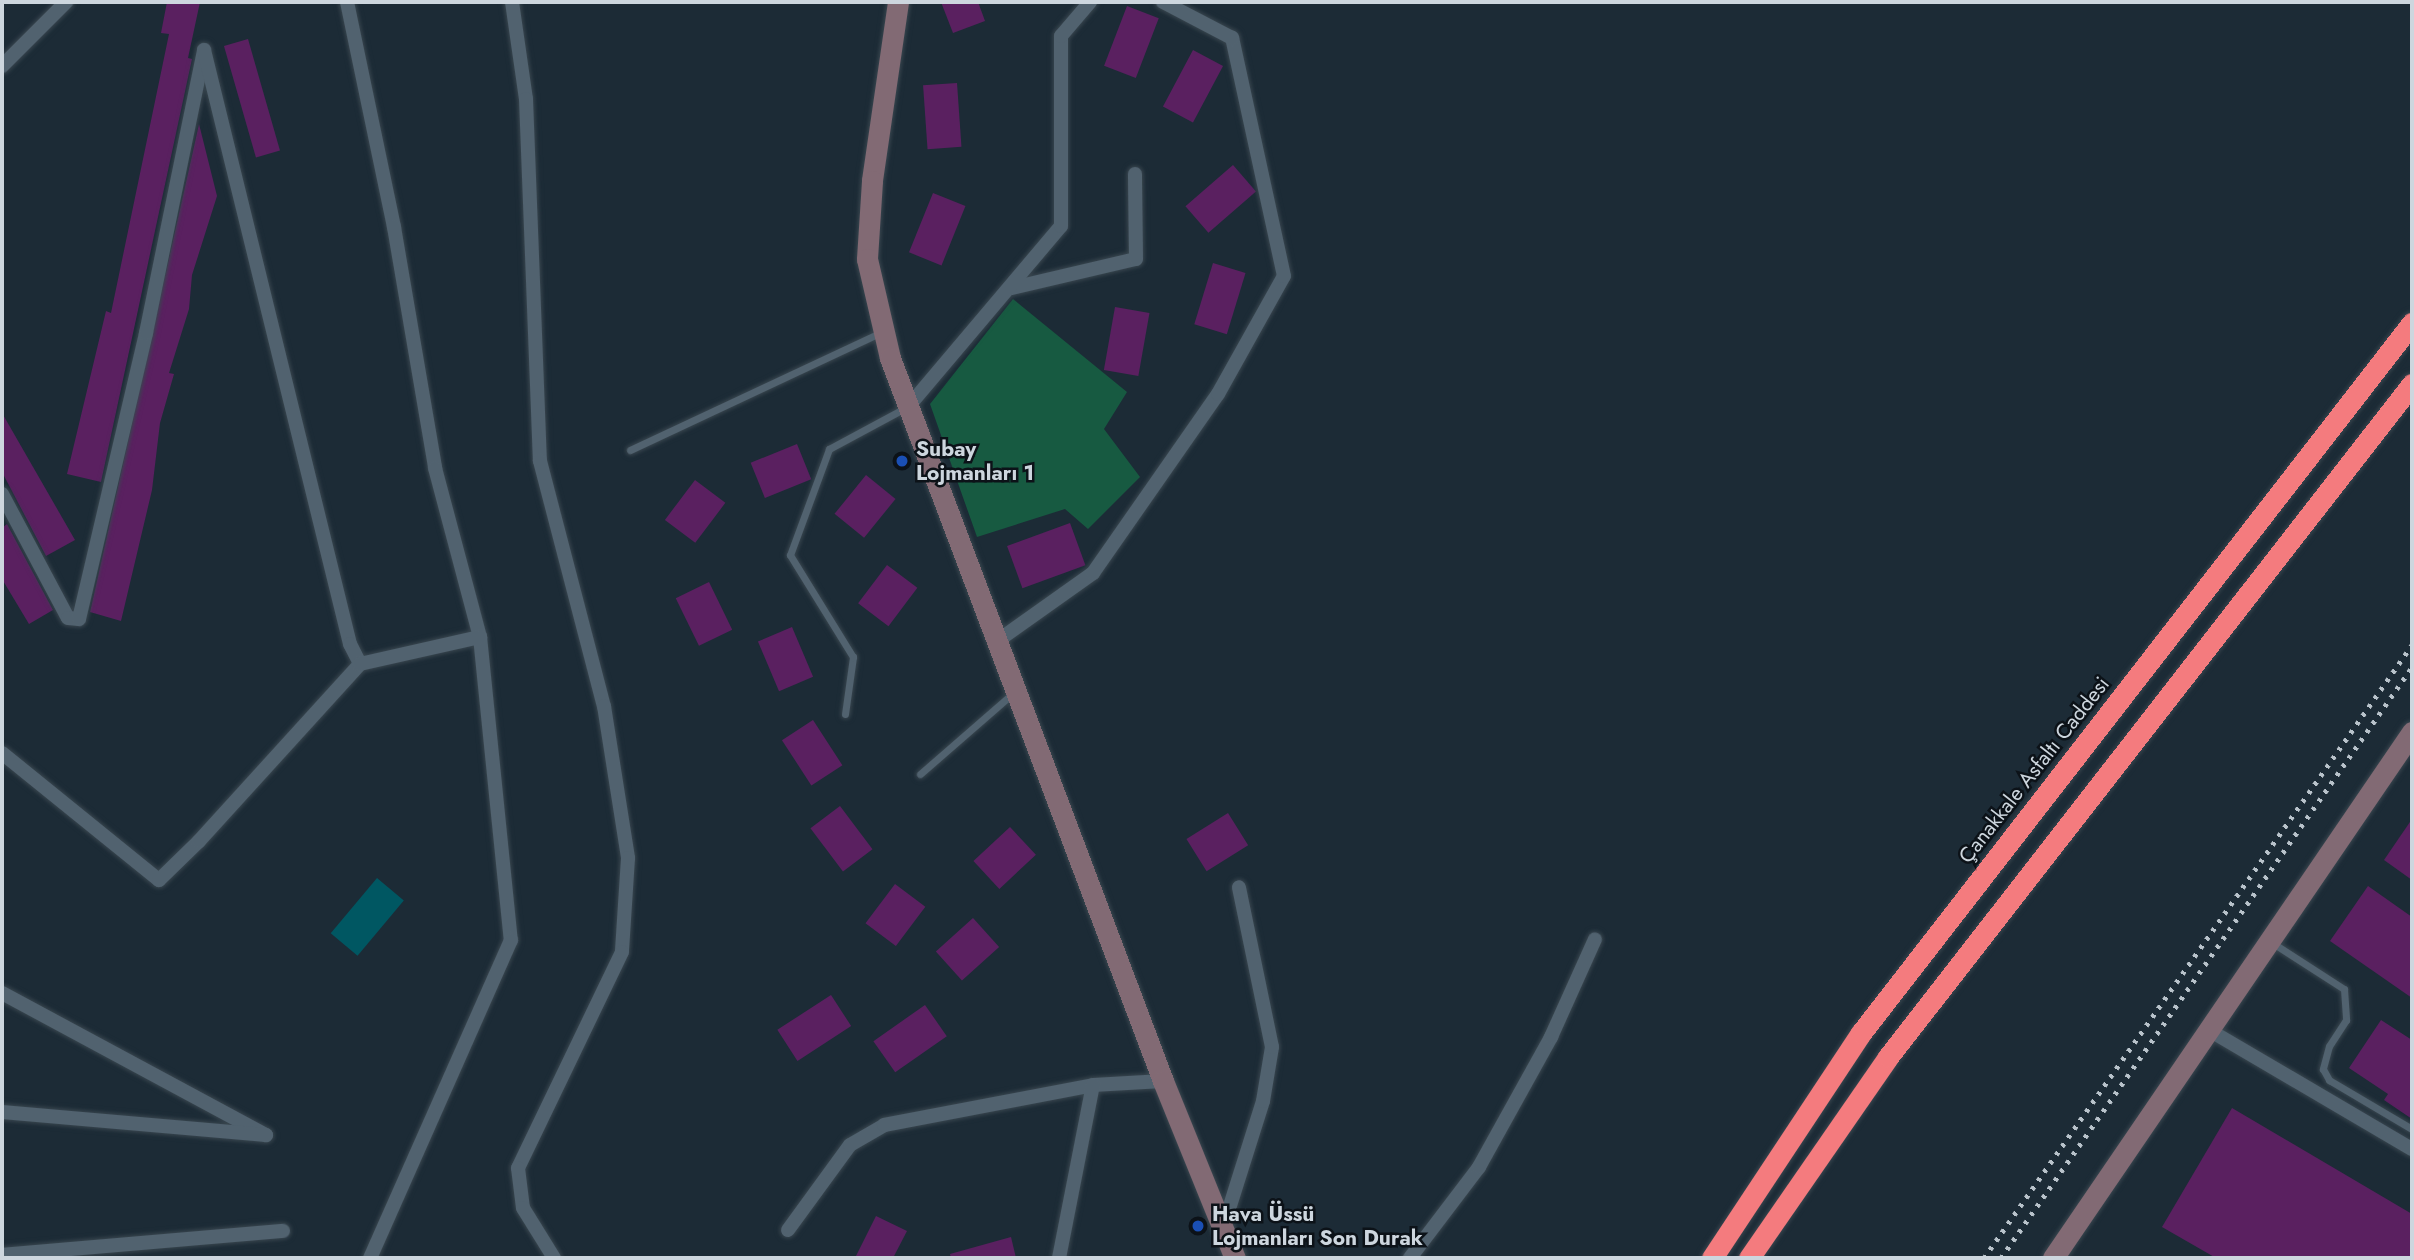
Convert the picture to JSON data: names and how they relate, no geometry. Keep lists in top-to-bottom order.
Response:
{
  "streets": {
    "highway": ["Çanakkale Asfaltı Caddesi"]
  },
  "places": ["Subay Lojmanları 1", "Hava Üssü Lojmanları Son Durak"]
}
